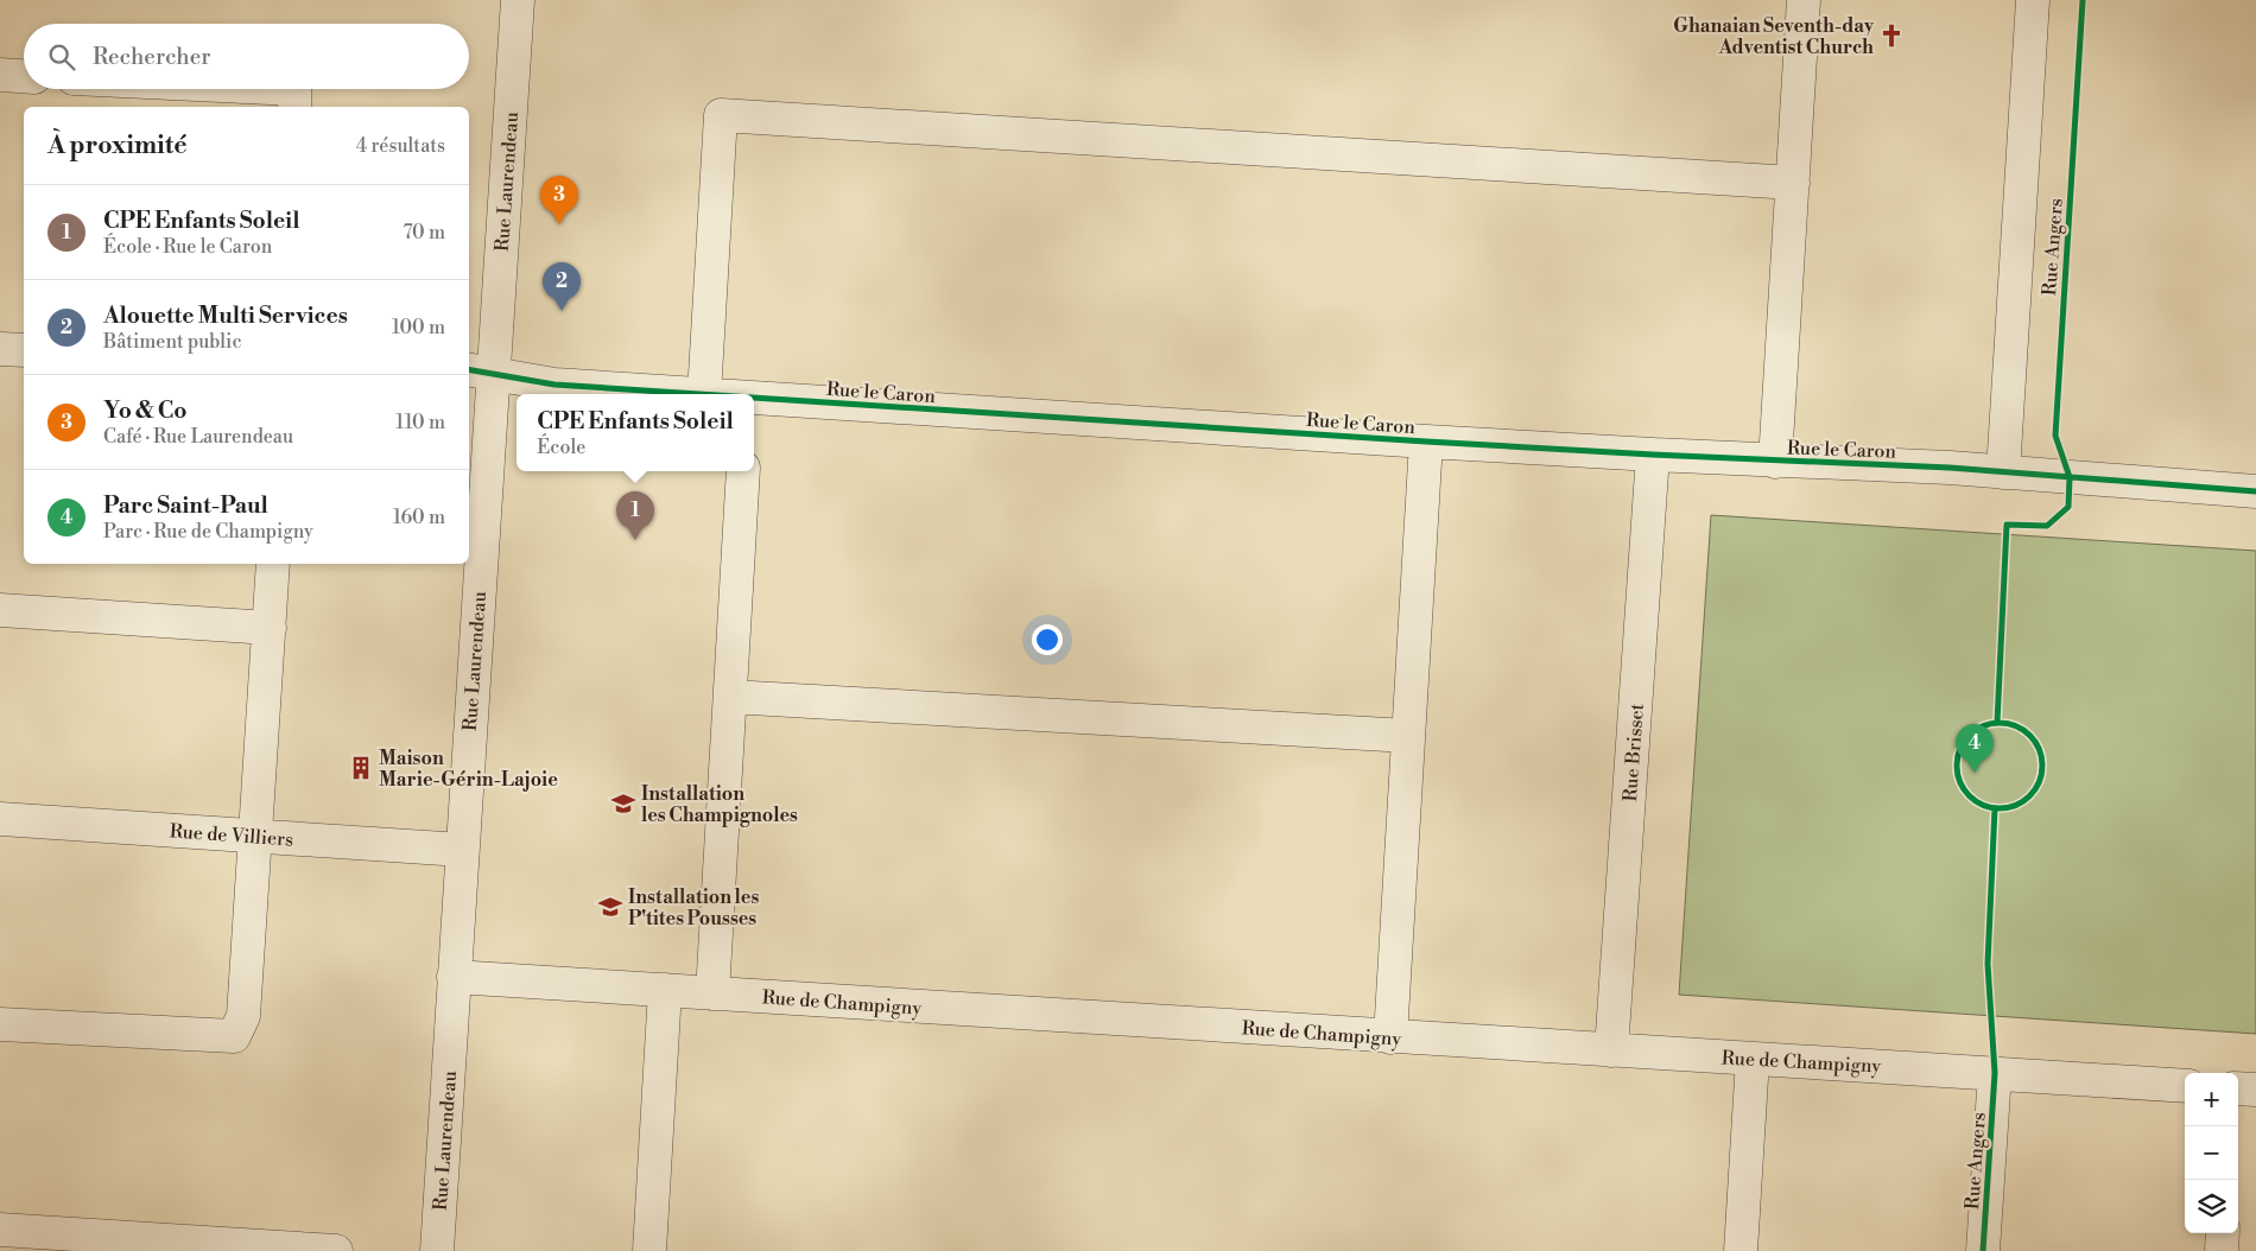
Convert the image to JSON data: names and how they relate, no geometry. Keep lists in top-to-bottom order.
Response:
{
  "streets": {
    "street": [
      "Rue Laurendeau",
      "Rue Angers",
      "Rue le Caron",
      "Rue Brisset",
      "Rue de Villiers",
      "Rue de Champigny"
    ]
  },
  "crossings": [
    ["Rue Laurendeau", "Rue le Caron"],
    ["Rue Laurendeau", "Rue de Villiers"],
    ["Rue Laurendeau", "Rue de Champigny"],
    ["Rue Angers", "Rue le Caron"],
    ["Rue Angers", "Rue de Champigny"],
    ["Rue le Caron", "Rue Brisset"],
    ["Rue Brisset", "Rue de Champigny"]
  ],
  "places": {
    "church": ["Ghanaian Seventh-day Adventist Church"],
    "building": ["Maison Marie-Gérin-Lajoie"],
    "school or university": ["Installation les Champignoles", "Installation les P'tites Pousses"]
  },
  "page": {
    "search": "Rechercher",
    "heading": ["À proximité", "4 résultats"],
    "pins": [
      "3",
      "2",
      "1",
      "4"
    ],
    "list": [
      {
        "mark": "1",
        "name": "CPE Enfants Soleil",
        "note": "École · Rue le Caron",
        "value": "70 m"
      },
      {
        "mark": "2",
        "name": "Alouette Multi Services",
        "note": "Bâtiment public",
        "value": "100 m"
      },
      {
        "mark": "3",
        "name": "Yo & Co",
        "note": "Café · Rue Laurendeau",
        "value": "110 m"
      },
      {
        "mark": "4",
        "name": "Parc Saint-Paul",
        "note": "Parc · Rue de Champigny",
        "value": "160 m"
      }
    ],
    "popup": ["CPE Enfants Soleil", "École"],
    "map_buttons": ["+", "−"]
  }
}
